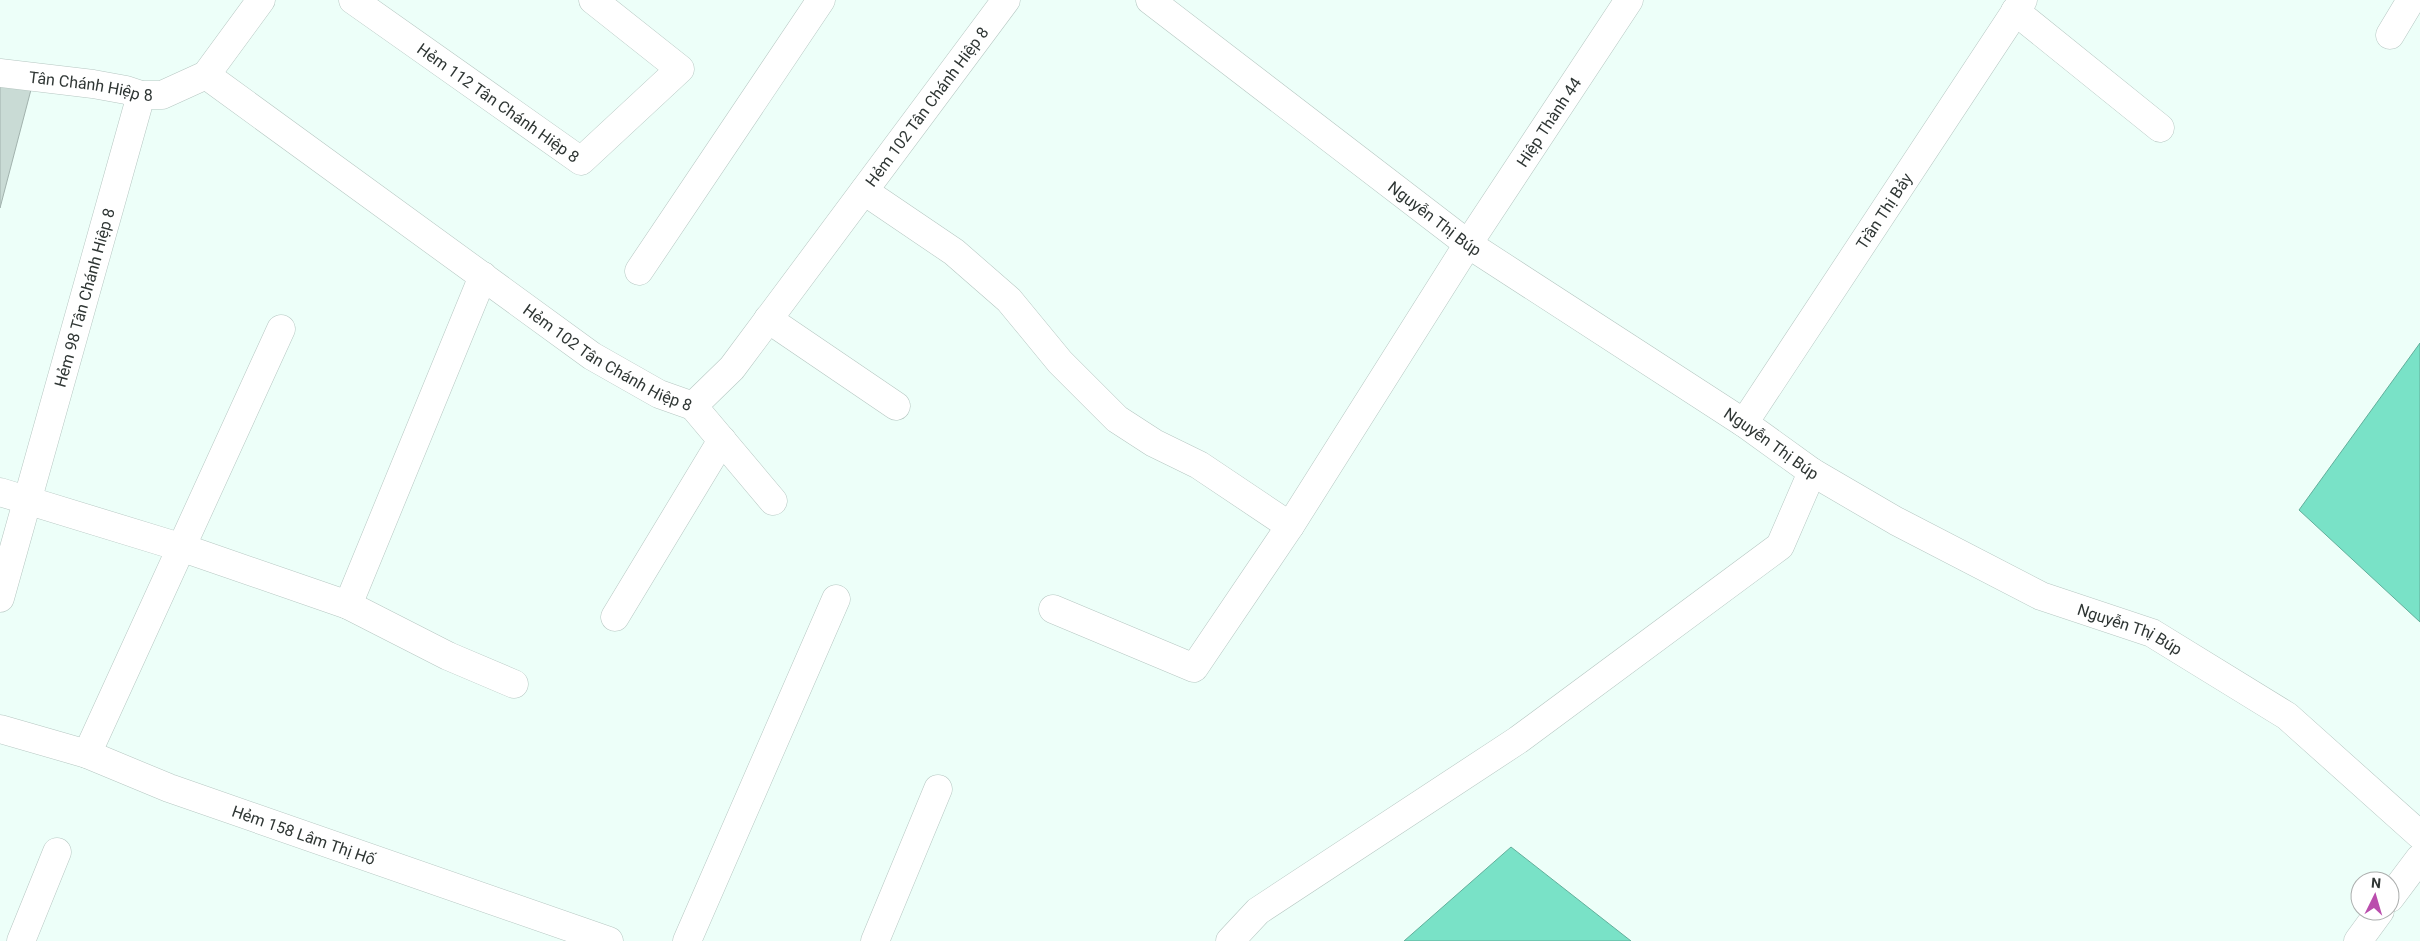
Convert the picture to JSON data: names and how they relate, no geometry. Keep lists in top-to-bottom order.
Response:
{
  "streets": {
    "street": [
      "Tân Chánh Hiệp 8",
      "Hẻm 112 Tân Chánh Hiệp 8",
      "Hẻm 102 Tân Chánh Hiệp 8",
      "Hiệp Thành 44",
      "Trần Thị Bảy",
      "Nguyễn Thị Búp",
      "Hẻm 98 Tân Chánh Hiệp 8",
      "Hẻm 158 Lâm Thị Hố"
    ]
  },
  "crossings": [
    ["Tân Chánh Hiệp 8", "Hẻm 102 Tân Chánh Hiệp 8"],
    ["Tân Chánh Hiệp 8", "Hẻm 98 Tân Chánh Hiệp 8"],
    ["Hiệp Thành 44", "Nguyễn Thị Búp"],
    ["Trần Thị Bảy", "Nguyễn Thị Búp"]
  ],
  "north": "top"
}
